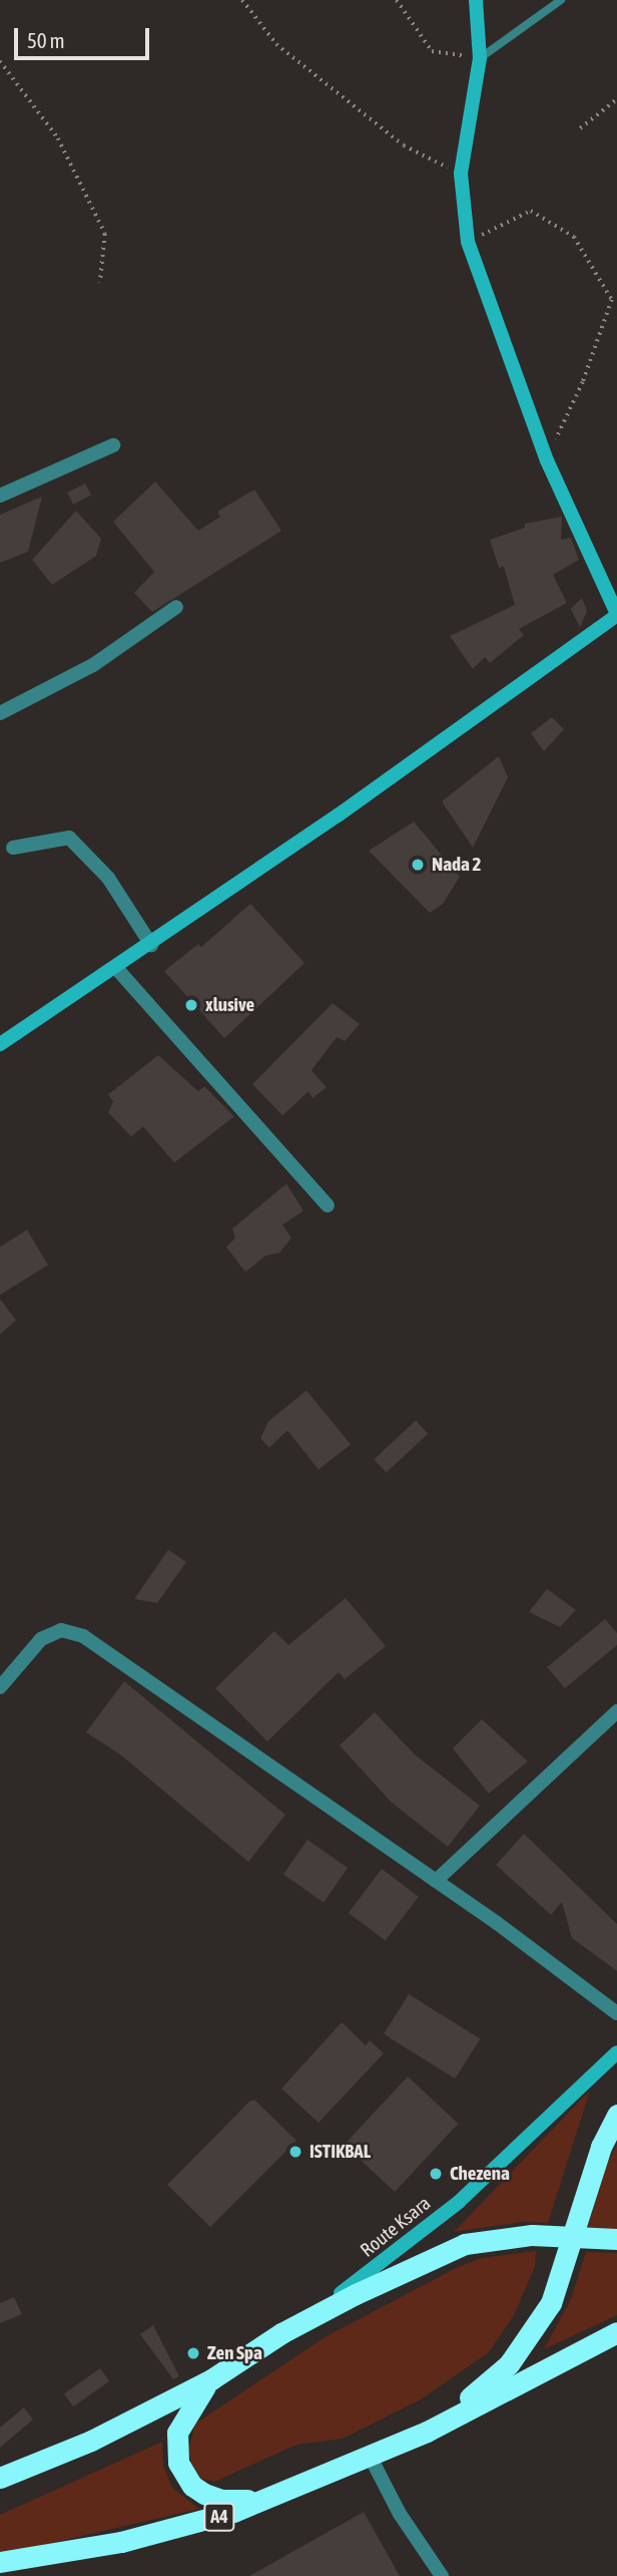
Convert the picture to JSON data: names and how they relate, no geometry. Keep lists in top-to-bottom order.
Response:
{
  "streets": {
    "highway": ["A4"],
    "street": ["Route Ksara"]
  },
  "places": [
    "Nada 2",
    "xlusive",
    "ISTIKBAL",
    "Chezena",
    "Zen Spa"
  ],
  "scale_bar": "50 m"
}
